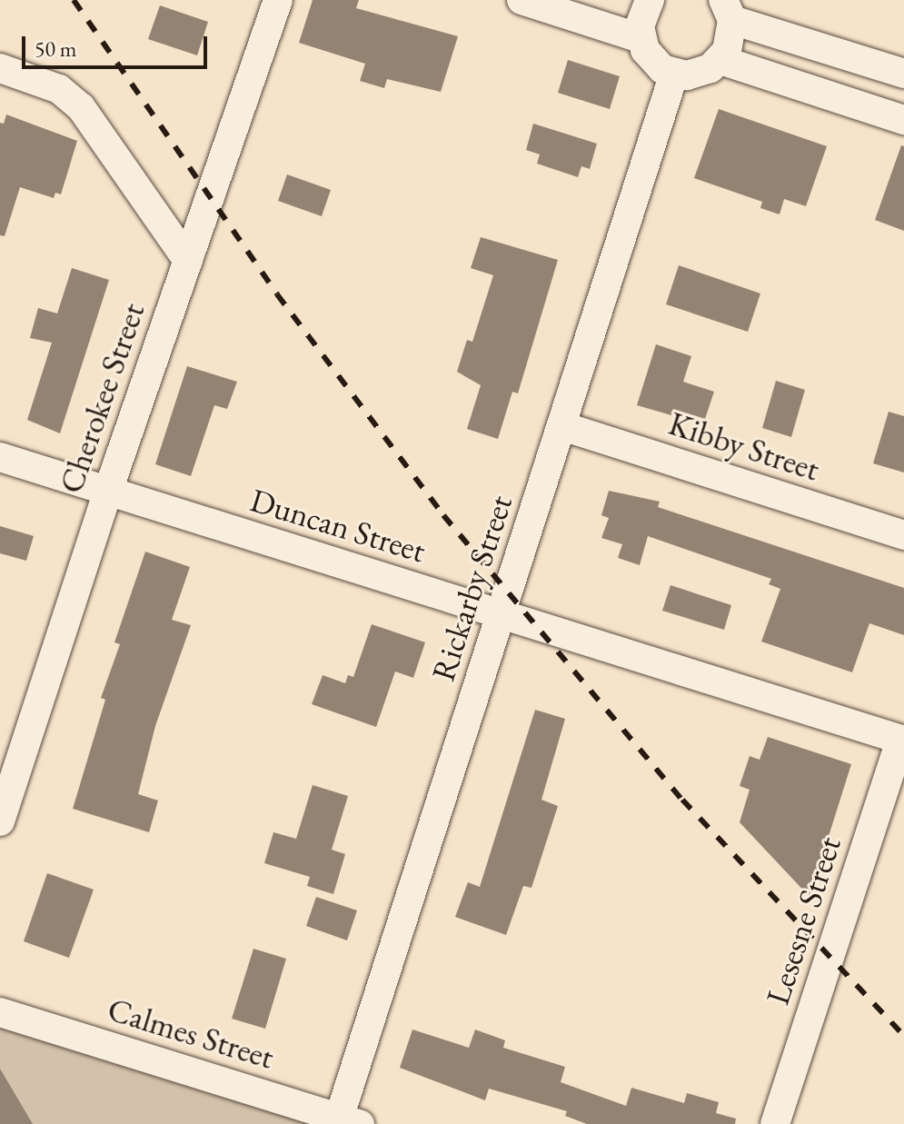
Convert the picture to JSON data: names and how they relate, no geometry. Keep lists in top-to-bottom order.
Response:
{
  "streets": {
    "street": [
      "Cherokee Street",
      "Kibby Street",
      "Duncan Street",
      "Rickarby Street",
      "Lesesne Street",
      "Calmes Street"
    ]
  },
  "crossings": [
    ["Cherokee Street", "Duncan Street"],
    ["Kibby Street", "Rickarby Street"],
    ["Duncan Street", "Rickarby Street"],
    ["Duncan Street", "Lesesne Street"],
    ["Rickarby Street", "Calmes Street"]
  ],
  "scale_bar": "50 m"
}
